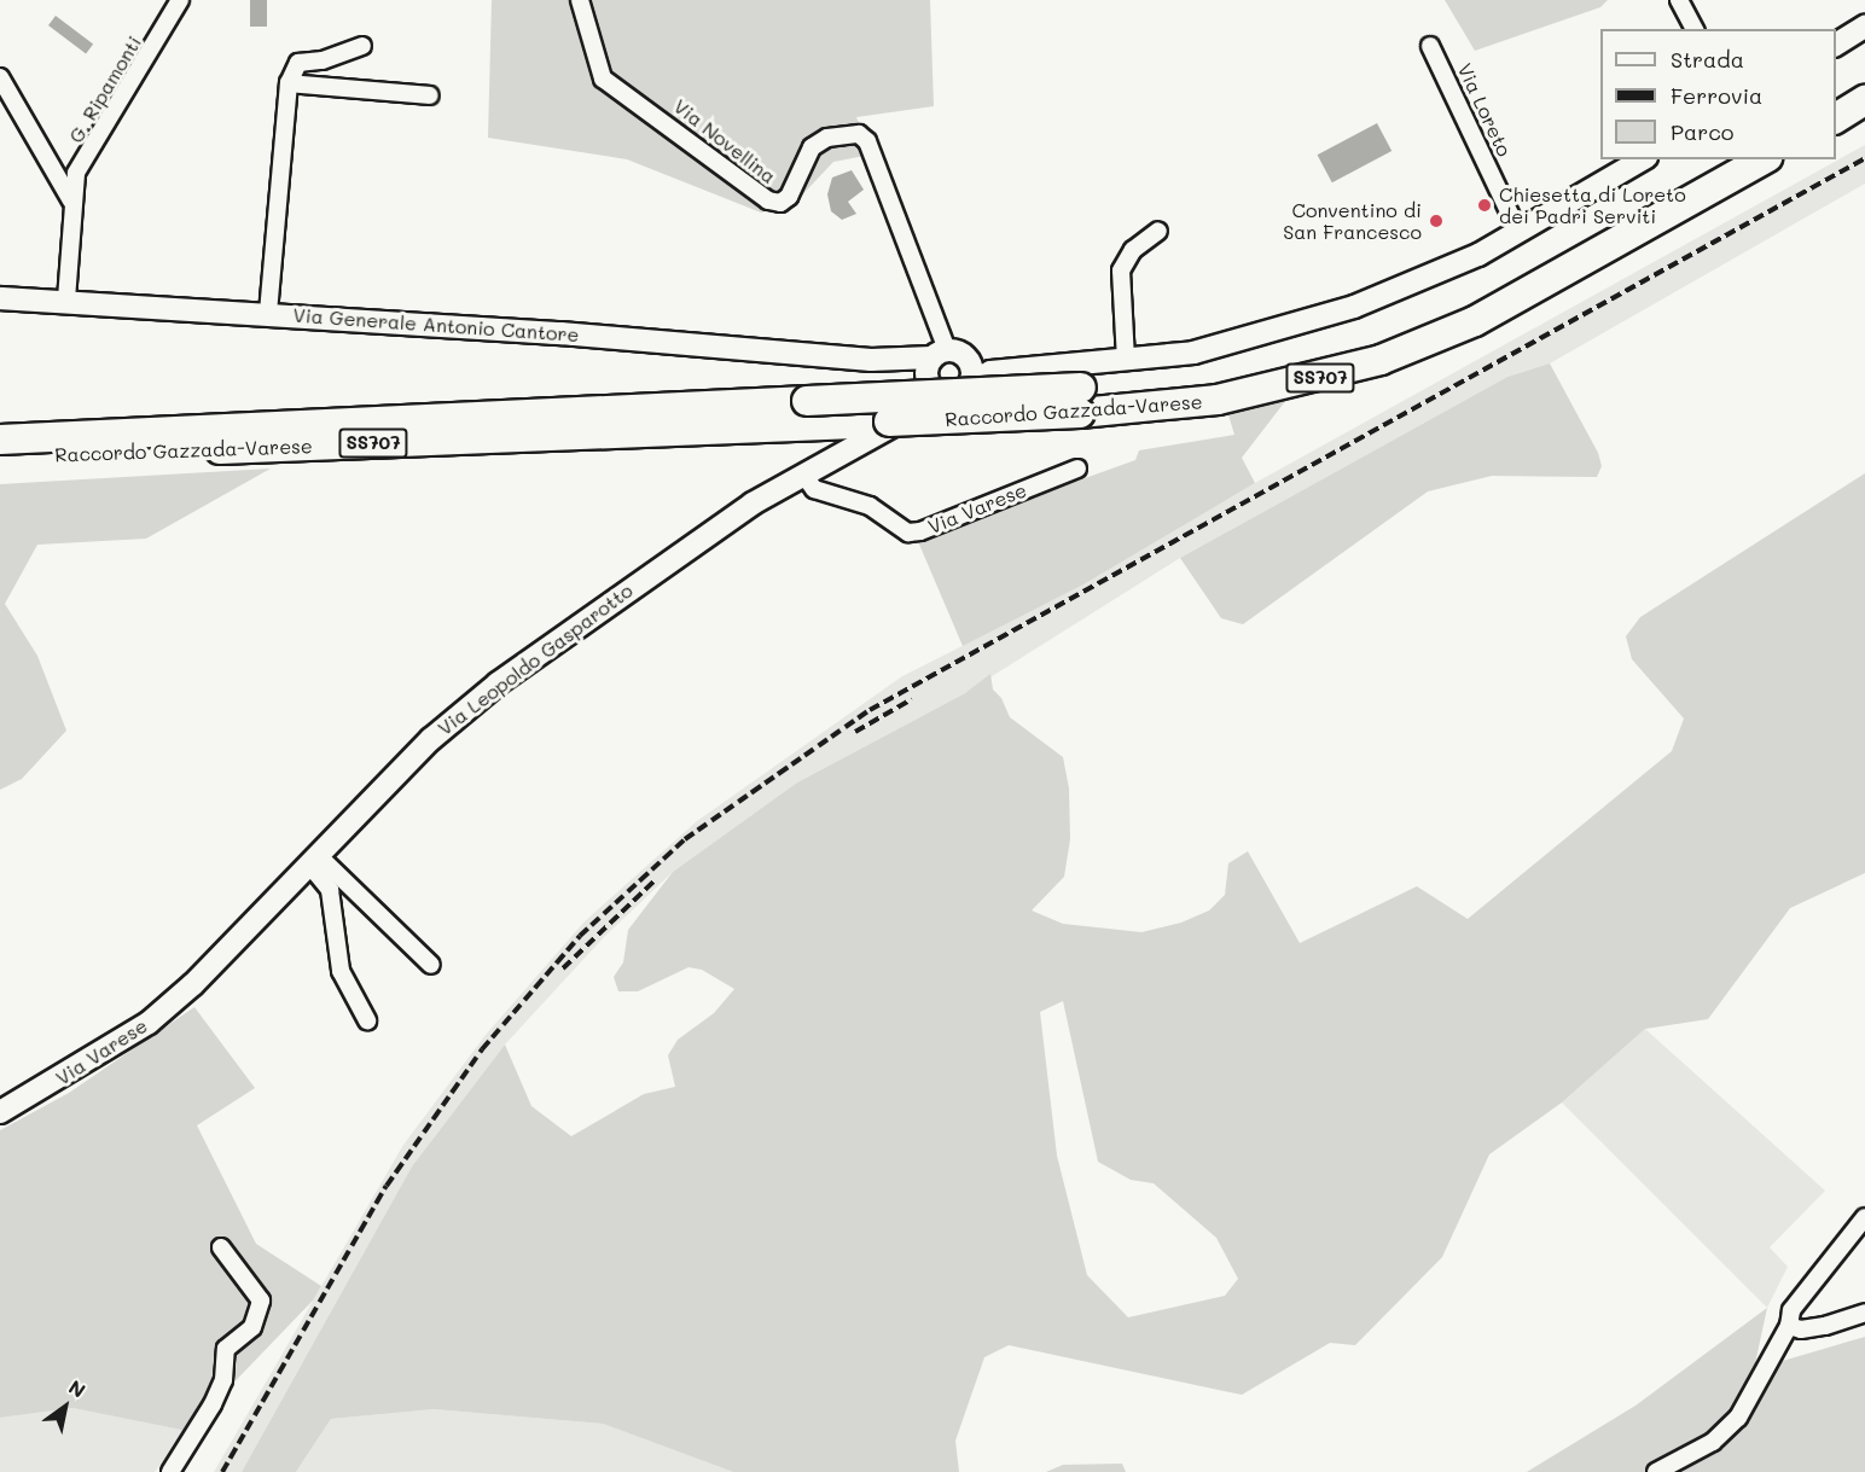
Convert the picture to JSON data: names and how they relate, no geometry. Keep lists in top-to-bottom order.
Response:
{
  "streets": {
    "highway": ["SS707", "Raccordo Gazzada-Varese"],
    "main road": ["Via Generale Antonio Cantore", "Via Varese", "Via Leopoldo Gasparotto"],
    "street": ["G. Ripamonti", "Via Loreto", "Via Novellina"]
  },
  "crossings": [
    ["G. Ripamonti", "Via Generale Antonio Cantore"],
    ["Via Novellina", "Via Generale Antonio Cantore"],
    ["Via Generale Antonio Cantore", "Via Leopoldo Gasparotto"],
    ["Raccordo Gazzada-Varese", "Via Leopoldo Gasparotto"],
    ["Via Varese", "Via Leopoldo Gasparotto"]
  ],
  "places": ["Chiesetta di Loreto dei Padri Serviti", "Conventino di San Francesco"],
  "legend": ["Strada", "Ferrovia", "Parco"],
  "north": "top right"
}
